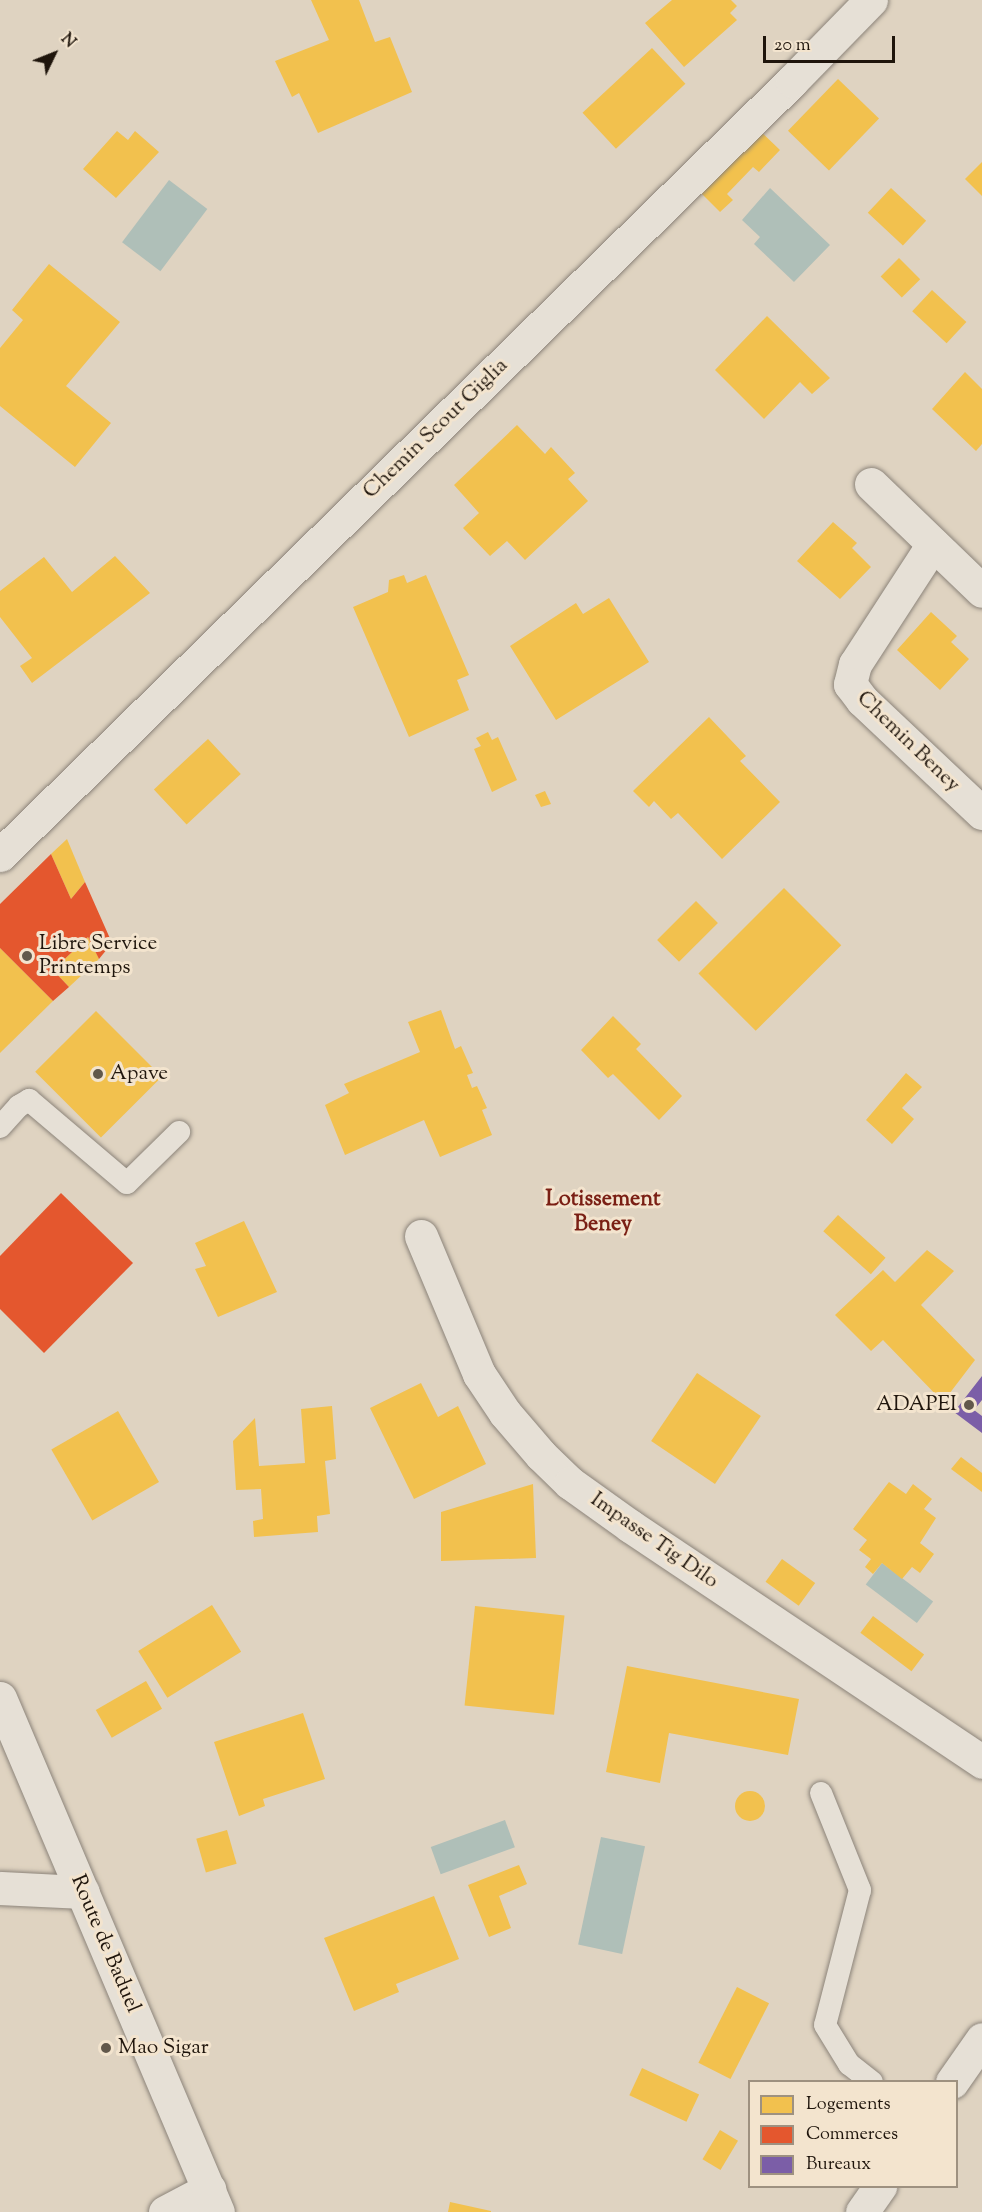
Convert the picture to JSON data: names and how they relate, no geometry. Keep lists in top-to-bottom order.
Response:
{
  "streets": {
    "street": [
      "Chemin Scout Giglia",
      "Chemin Beney",
      "Impasse Tig Dilo",
      "Route de Baduel"
    ]
  },
  "districts": ["Lotissement Beney"],
  "places": [
    "Libre Service Printemps",
    "Apave",
    "ADAPEI",
    "Mao Sigar"
  ],
  "legend": ["Logements", "Commerces", "Bureaux"],
  "scale_bar": "20 m",
  "north": "top right"
}
